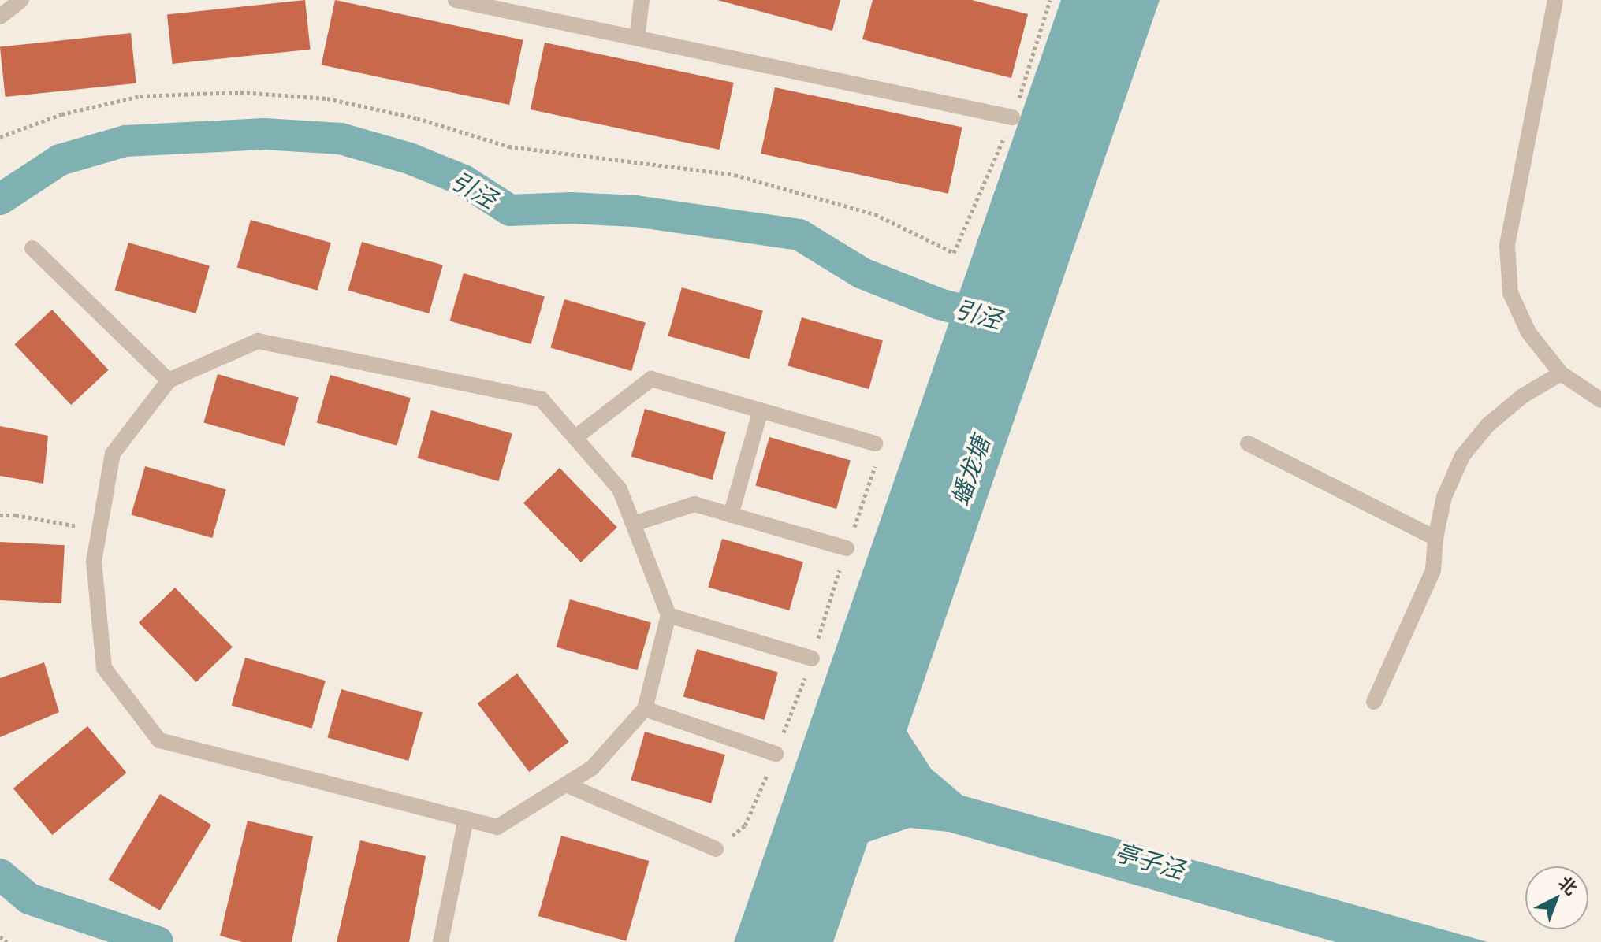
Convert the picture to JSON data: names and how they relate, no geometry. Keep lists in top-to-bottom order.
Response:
{
  "water": ["引泾", "蟠龙塘", "亭子泾"],
  "north": "top right"
}
